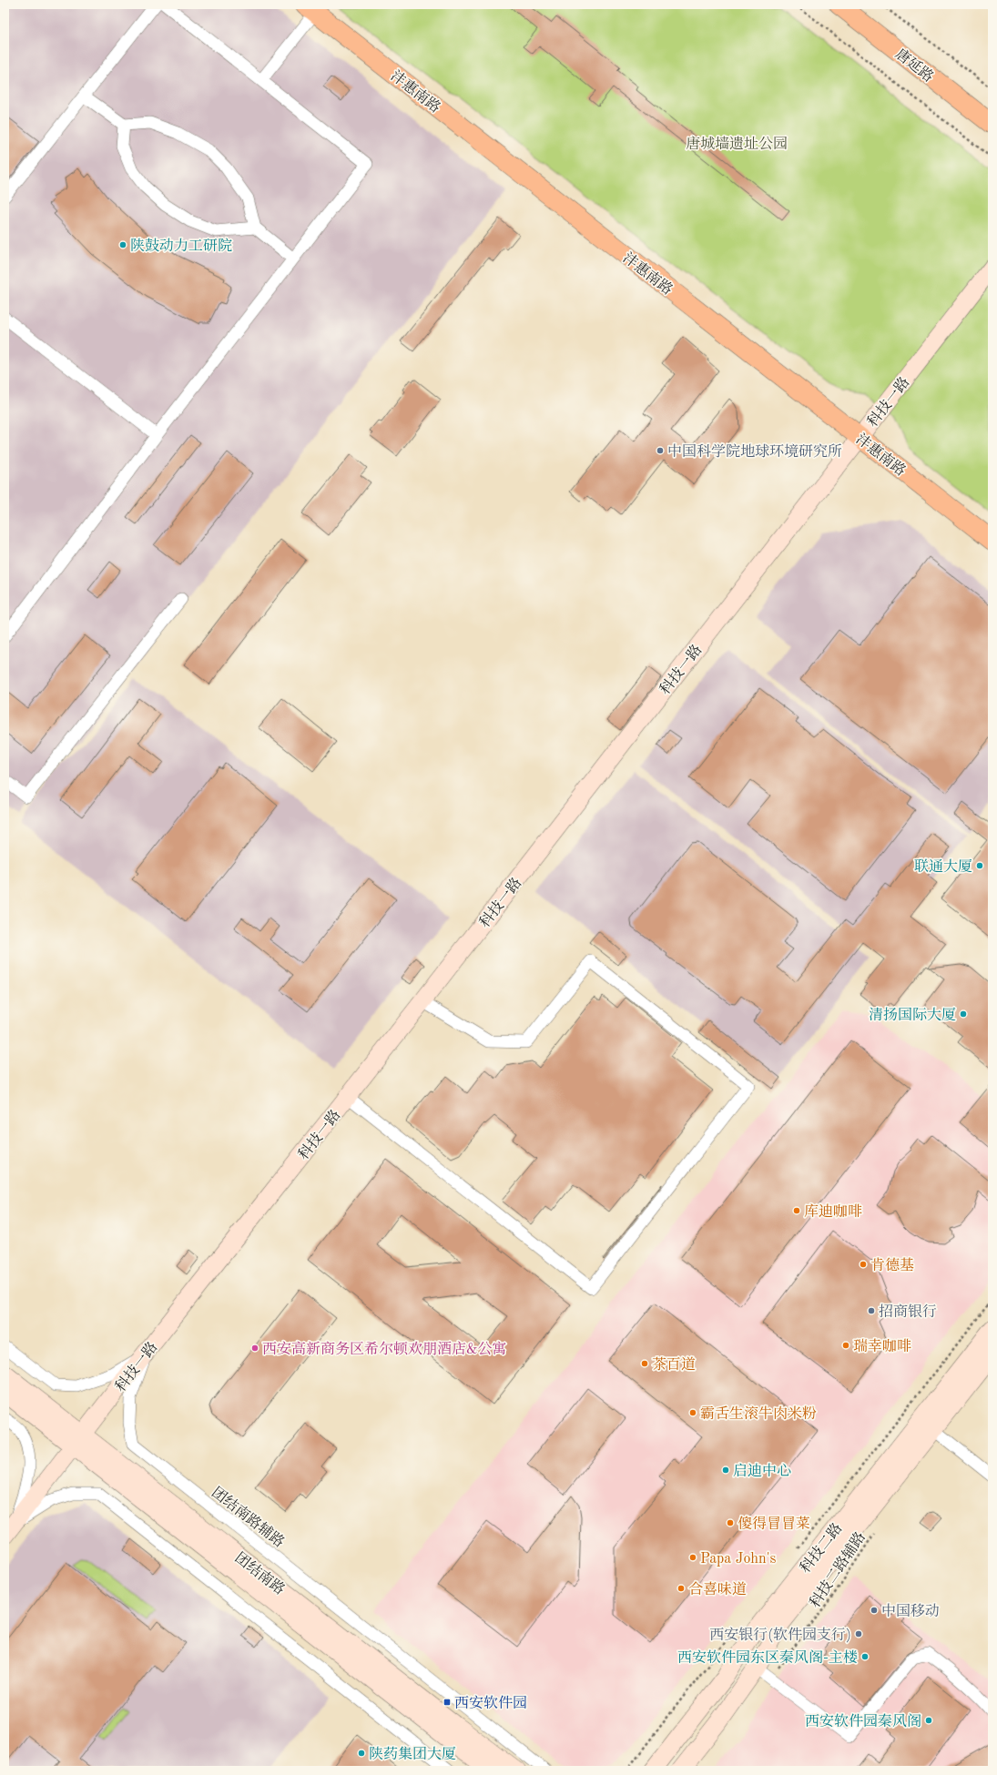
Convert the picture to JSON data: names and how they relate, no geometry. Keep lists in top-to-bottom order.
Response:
{
  "streets": {
    "main road": [
      "唐延路",
      "沣惠南路",
      "科技一路",
      "科技二路",
      "团结南路"
    ],
    "street": ["团结南路辅路"],
    "path": ["科技二路辅路"]
  },
  "crossings": [
    ["沣惠南路", "科技一路"],
    ["科技一路", "团结南路辅路"],
    ["科技一路", "团结南路"]
  ],
  "parks": ["唐城墙遗址公园"],
  "places": {
    "other": [
      "陕鼓动力工研院",
      "中国科学院地球环境研究所",
      "联通大厦",
      "清扬国际大厦",
      "库迪咖啡",
      "肯德基",
      "招商银行",
      "瑞幸咖啡",
      "西安高新商务区希尔顿欢朋酒店&公寓",
      "茶百道",
      "霸舌生滚牛肉米粉",
      "启迪中心",
      "傻得冒冒菜",
      "Papa John's",
      "合喜味道",
      "中国移动",
      "西安银行(软件园支行)",
      "西安软件园东区秦风阁-主楼",
      "西安软件园秦风阁",
      "陕药集团大厦"
    ],
    "transit": ["西安软件园"]
  }
}
